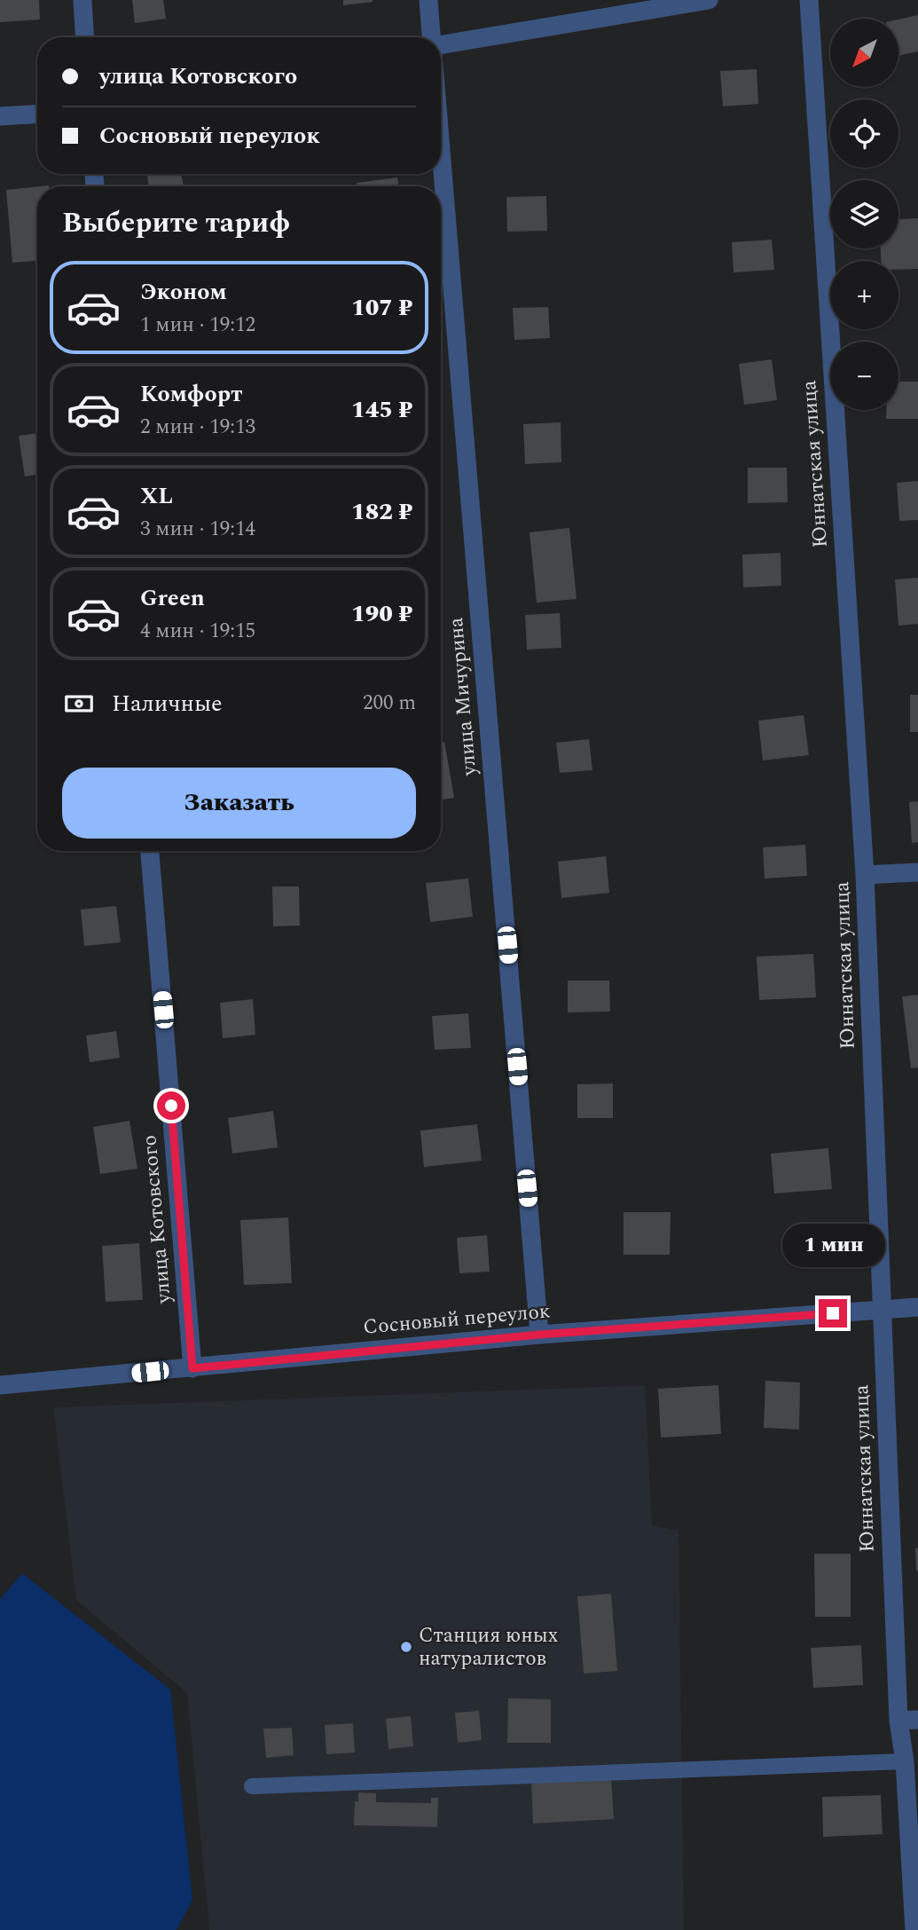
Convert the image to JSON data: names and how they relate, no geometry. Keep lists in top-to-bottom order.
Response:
{
  "streets": {
    "street": [
      "Юннатская улица",
      "улица Мичурина",
      "улица Котовского",
      "Сосновый переулок"
    ]
  },
  "crossings": [
    ["Юннатская улица", "Сосновый переулок"],
    ["улица Мичурина", "Сосновый переулок"],
    ["улица Котовского", "Сосновый переулок"]
  ],
  "places": ["Станция юных натуралистов"],
  "north": "bottom left",
  "page": {
    "map_buttons": ["+", "−"],
    "banner": ["улица Котовского", "Сосновый переулок"],
    "heading": "Выберите тариф",
    "list": [
      {
        "name": "Эконом",
        "note": "1 мин · 19:12",
        "value": "107 ₽"
      },
      {
        "name": "Комфорт",
        "note": "2 мин · 19:13",
        "value": "145 ₽"
      },
      {
        "name": "XL",
        "note": "3 мин · 19:14",
        "value": "182 ₽"
      },
      {
        "name": "Green",
        "note": "4 мин · 19:15",
        "value": "190 ₽"
      }
    ],
    "pay": ["Наличные", "200 m"],
    "buttons": "Заказать",
    "bubble": "1 мин"
  }
}
